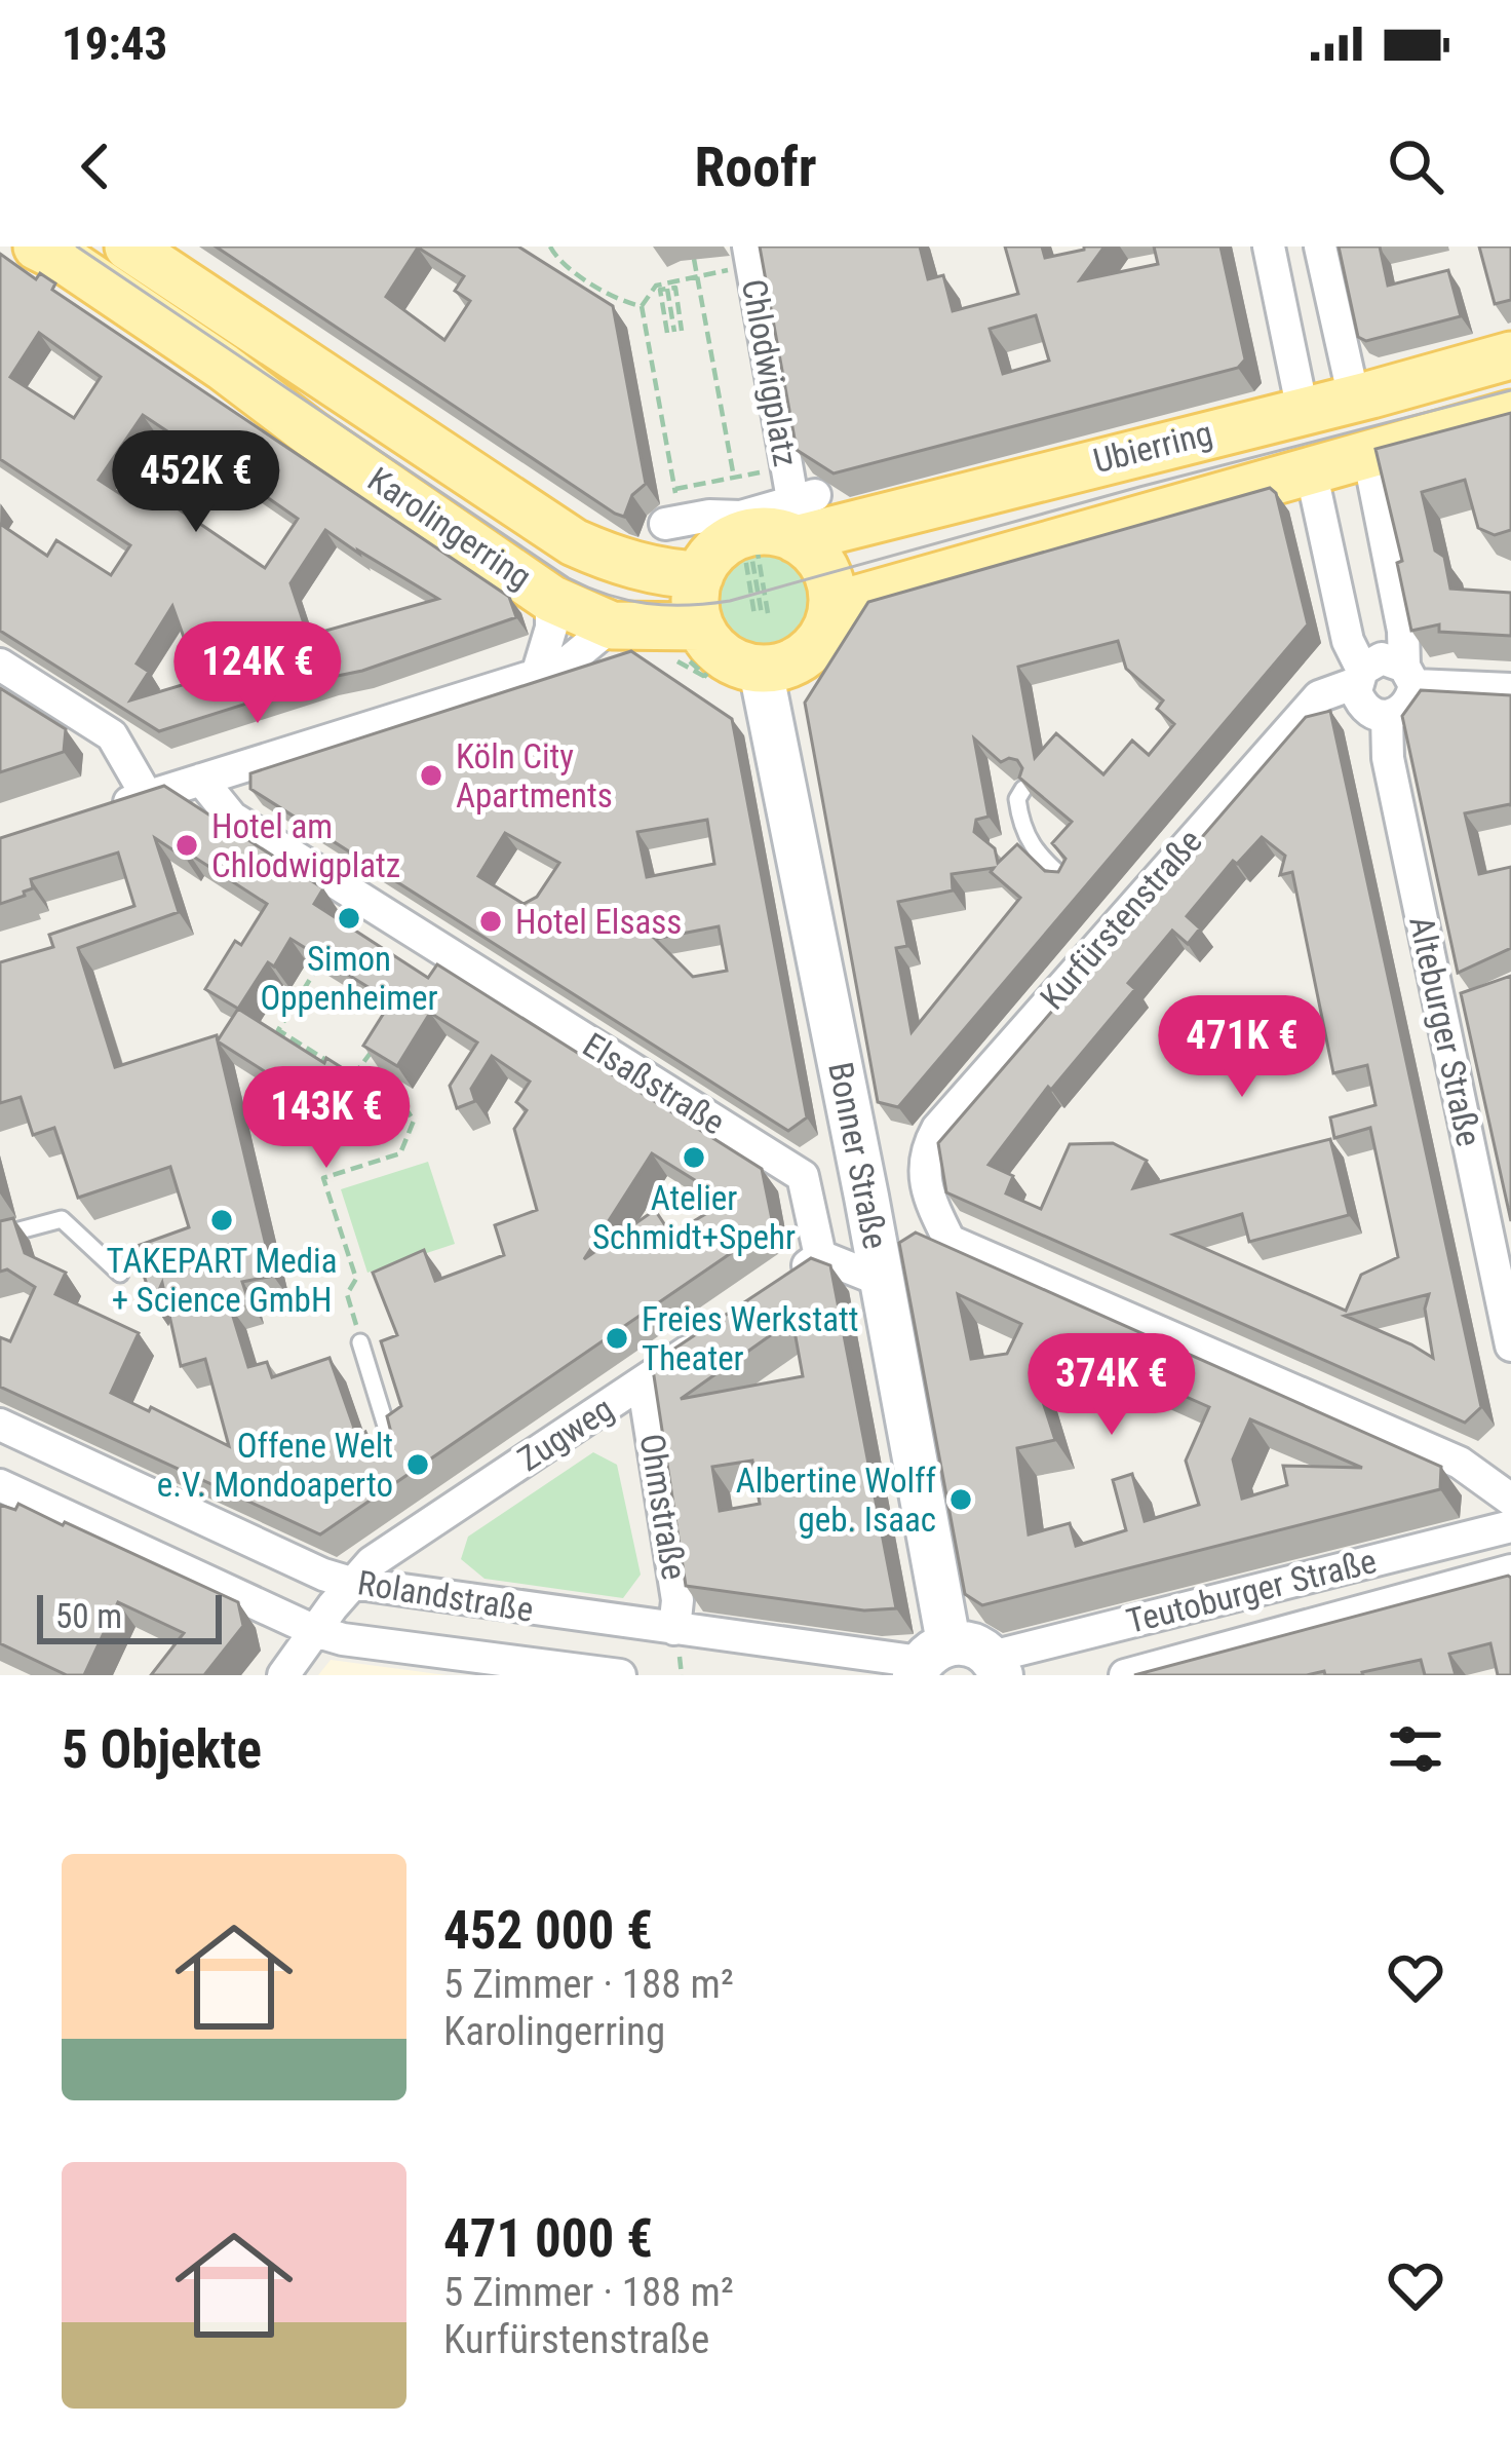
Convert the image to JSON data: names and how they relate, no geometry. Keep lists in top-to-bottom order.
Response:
{
  "streets": {
    "main road": [
      "Chlodwigplatz",
      "Ubierring",
      "Karolingerring",
      "Bonner Straße"
    ],
    "street": [
      "Kurfürstenstraße",
      "Alteburger Straße",
      "Elsaßstraße",
      "Zugweg",
      "Ohmstraße",
      "Teutoburger Straße",
      "Rolandstraße"
    ]
  },
  "crossings": [
    ["Chlodwigplatz", "Ubierring"],
    ["Chlodwigplatz", "Karolingerring"],
    ["Chlodwigplatz", "Bonner Straße"],
    ["Ubierring", "Karolingerring"],
    ["Ubierring", "Bonner Straße"],
    ["Karolingerring", "Bonner Straße"],
    ["Kurfürstenstraße", "Alteburger Straße"],
    ["Bonner Straße", "Rolandstraße"],
    ["Zugweg", "Ohmstraße"],
    ["Zugweg", "Rolandstraße"],
    ["Ohmstraße", "Rolandstraße"]
  ],
  "places": [
    "Köln City Apartments",
    "Hotel am Chlodwigplatz",
    "Simon Oppenheimer",
    "Hotel Elsass",
    "Atelier Schmidt+Spehr",
    "TAKEPART Media + Science GmbH",
    "Freies Werkstatt Theater",
    "Offene Welt e.V. Mondoaperto",
    "Albertine Wolff geb. Isaac"
  ],
  "scale_bar": "50 m",
  "page": {
    "status": "19:43",
    "header": "Roofr",
    "price": [
      "452K €",
      "124K €",
      "471K €",
      "143K €",
      "374K €"
    ],
    "scale": "50 m",
    "heading": "5 Objekte",
    "list": [
      {
        "name": "452 000 €",
        "note": "5 Zimmer · 188 m² · Karolingerring"
      },
      {
        "name": "471 000 €",
        "note": "5 Zimmer · 188 m² · Kurfürstenstraße"
      }
    ]
  }
}
